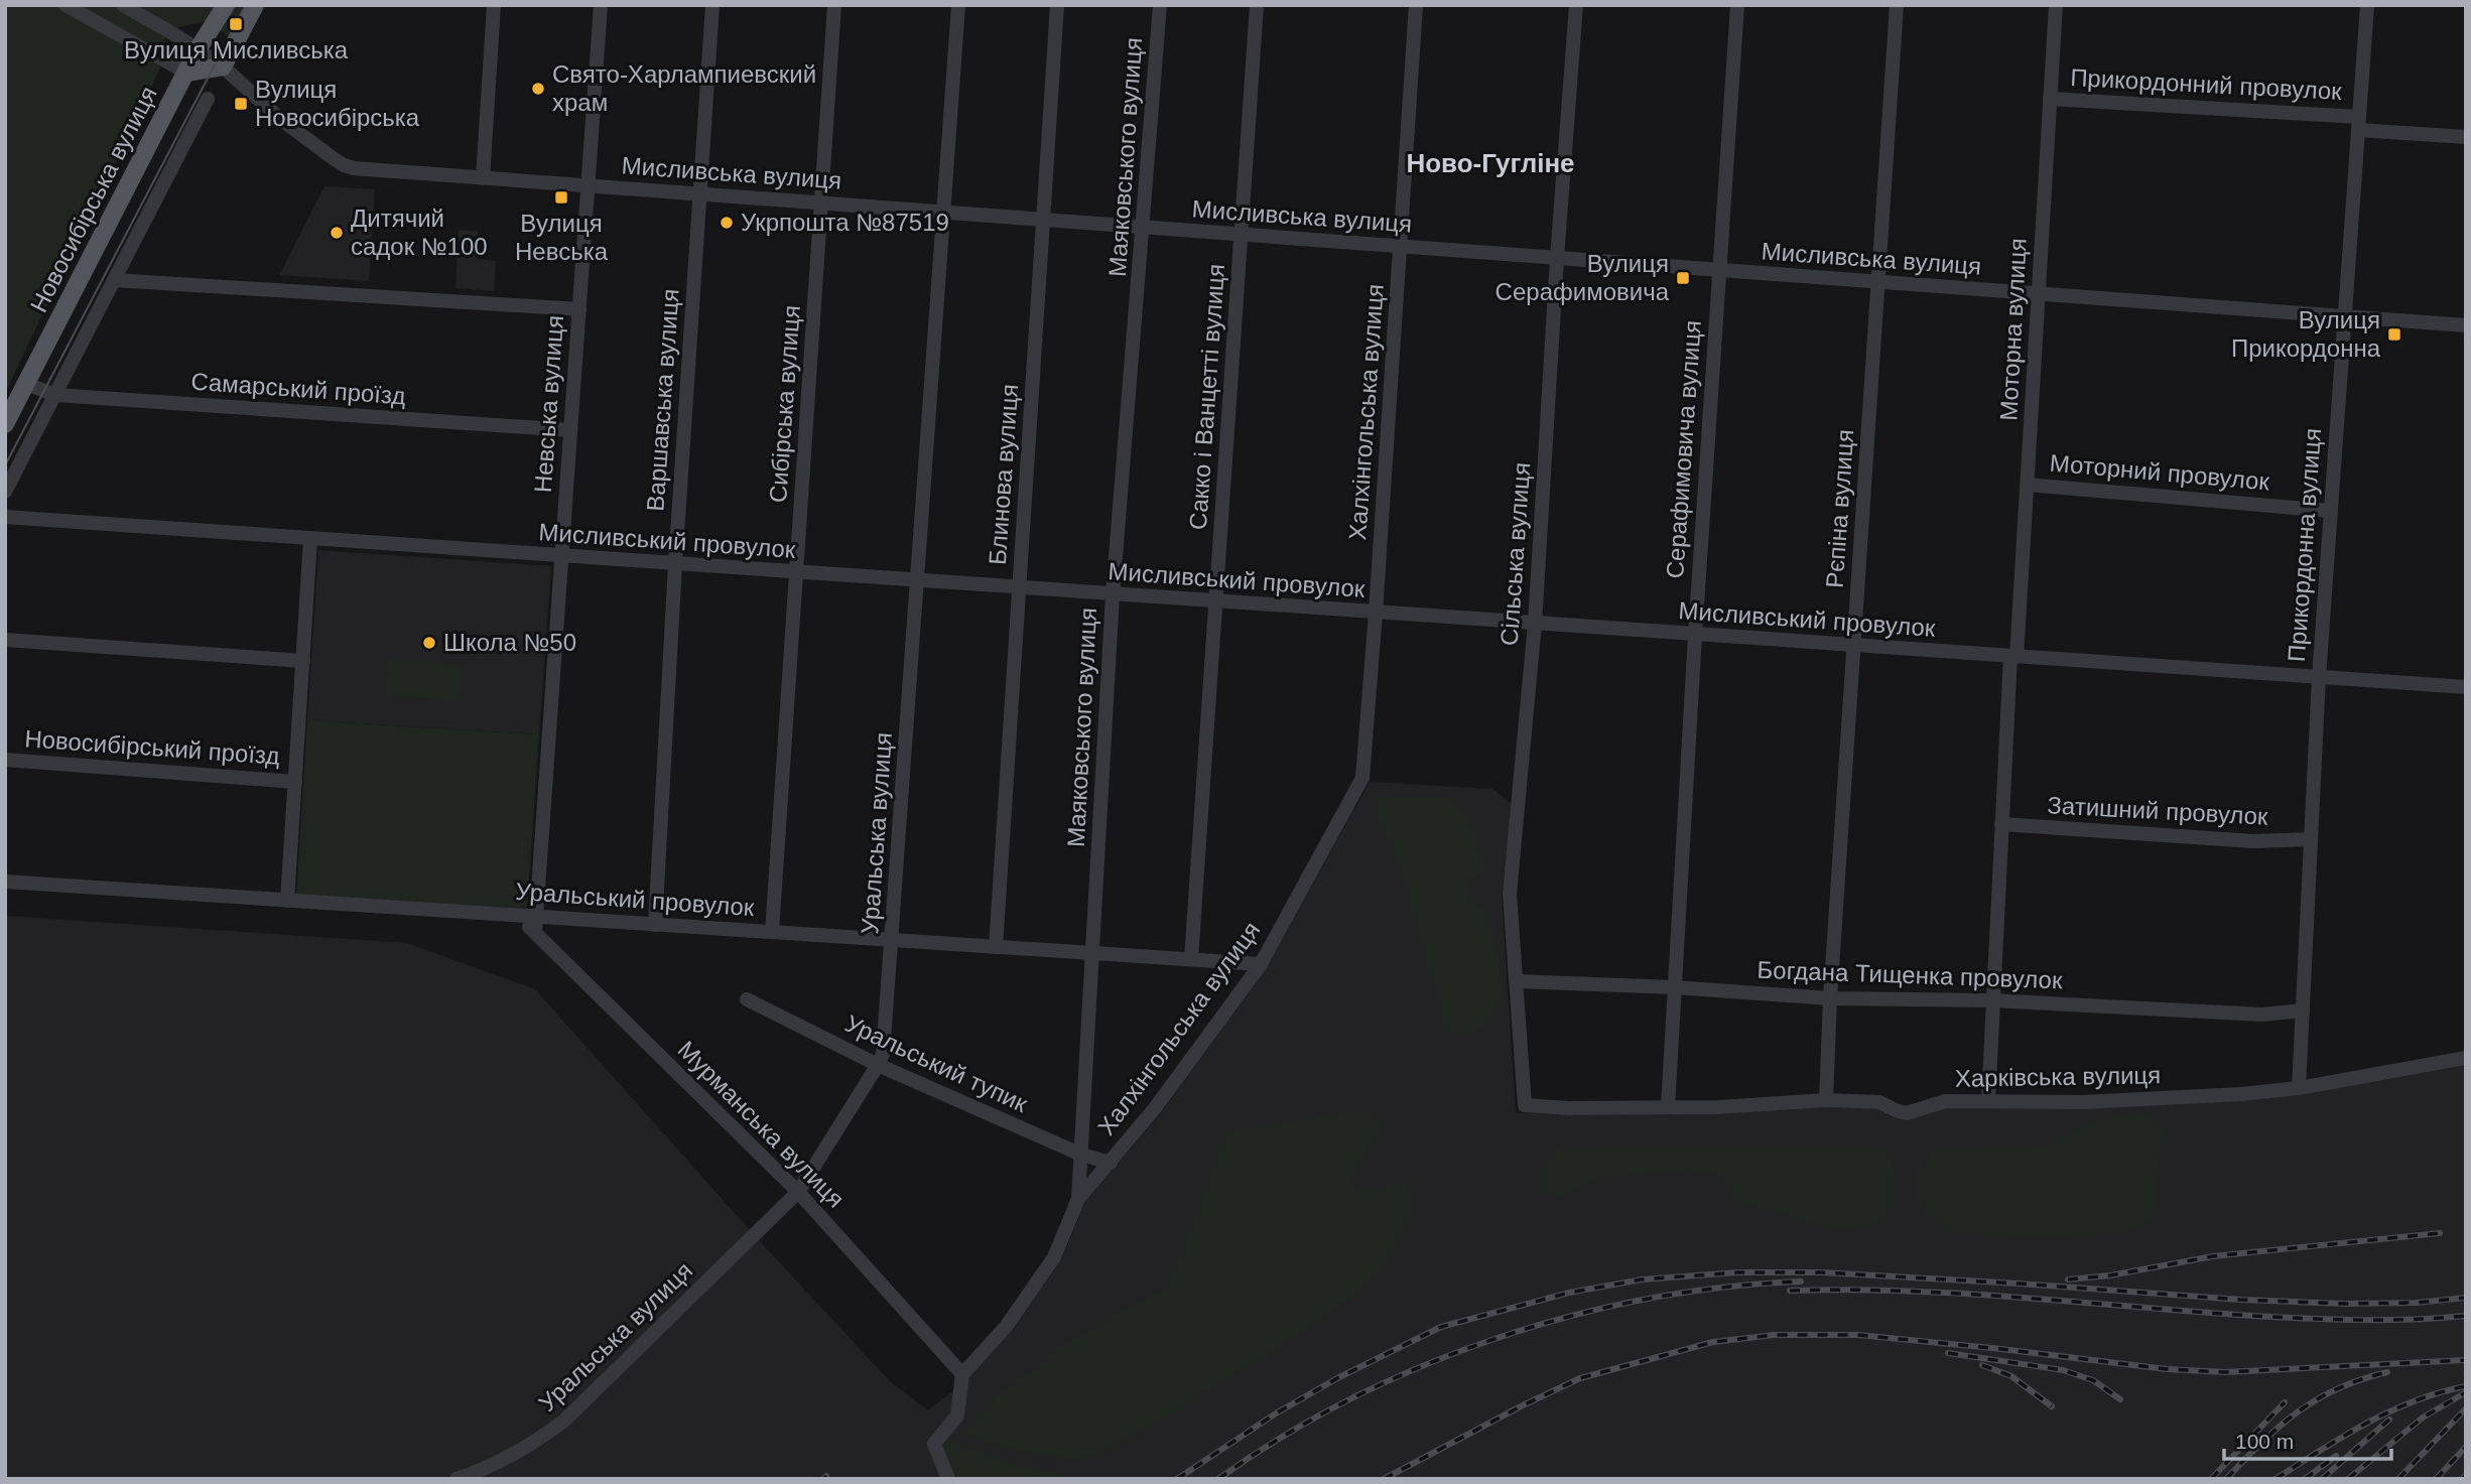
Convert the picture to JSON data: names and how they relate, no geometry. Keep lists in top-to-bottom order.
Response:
{
  "streets": {
    "main road": ["Новосибірська вулиця"],
    "street": [
      "Прикордонний провулок",
      "Маяковського вулиця",
      "Мисливська вулиця",
      "Моторна вулиця",
      "Самарський проїзд",
      "Сакко і Ванцетті вулиця",
      "Варшавська вулиця",
      "Невська вулиця",
      "Сибірська вулиця",
      "Халхінгольська вулиця",
      "Серафимовича вулиця",
      "Моторний провулок",
      "Блинова вулиця",
      "Рєпіна вулиця",
      "Мисливський провулок",
      "Прикордонна вулиця",
      "Сільська вулиця",
      "Новосибірський проїзд",
      "Затишний провулок",
      "Уральська вулиця",
      "Уральський провулок",
      "Богдана Тищенка провулок",
      "Уральський тупик",
      "Харківська вулиця",
      "Мурманська вулиця"
    ]
  },
  "crossings": [
    ["Прикордонний провулок", "Моторна вулиця"],
    ["Прикордонний провулок", "Прикордонна вулиця"],
    ["Маяковського вулиця", "Мисливська вулиця"],
    ["Маяковського вулиця", "Халхінгольська вулиця"],
    ["Маяковського вулиця", "Мисливський провулок"],
    ["Маяковського вулиця", "Уральський провулок"],
    ["Маяковського вулиця", "Уральський тупик"],
    ["Маяковського вулиця", "Мурманська вулиця"],
    ["Мисливська вулиця", "Новосибірська вулиця"],
    ["Мисливська вулиця", "Моторна вулиця"],
    ["Мисливська вулиця", "Сакко і Ванцетті вулиця"],
    ["Мисливська вулиця", "Варшавська вулиця"],
    ["Мисливська вулиця", "Невська вулиця"],
    ["Мисливська вулиця", "Сибірська вулиця"],
    ["Мисливська вулиця", "Халхінгольська вулиця"],
    ["Мисливська вулиця", "Серафимовича вулиця"],
    ["Мисливська вулиця", "Блинова вулиця"],
    ["Мисливська вулиця", "Рєпіна вулиця"],
    ["Мисливська вулиця", "Прикордонна вулиця"],
    ["Мисливська вулиця", "Сільська вулиця"],
    ["Мисливська вулиця", "Уральська вулиця"],
    ["Новосибірська вулиця", "Самарський проїзд"],
    ["Моторна вулиця", "Моторний провулок"],
    ["Моторна вулиця", "Мисливський провулок"],
    ["Моторна вулиця", "Затишний провулок"],
    ["Моторна вулиця", "Богдана Тищенка провулок"],
    ["Моторна вулиця", "Харківська вулиця"],
    ["Самарський проїзд", "Невська вулиця"],
    ["Сакко і Ванцетті вулиця", "Мисливський провулок"],
    ["Сакко і Ванцетті вулиця", "Уральський провулок"],
    ["Варшавська вулиця", "Мисливський провулок"],
    ["Варшавська вулиця", "Уральський провулок"],
    ["Невська вулиця", "Мисливський провулок"],
    ["Невська вулиця", "Уральський провулок"],
    ["Невська вулиця", "Мурманська вулиця"],
    ["Сибірська вулиця", "Мисливський провулок"],
    ["Сибірська вулиця", "Уральський провулок"],
    ["Халхінгольська вулиця", "Мисливський провулок"],
    ["Халхінгольська вулиця", "Уральський провулок"],
    ["Халхінгольська вулиця", "Уральський тупик"],
    ["Серафимовича вулиця", "Мисливський провулок"],
    ["Серафимовича вулиця", "Богдана Тищенка провулок"],
    ["Серафимовича вулиця", "Харківська вулиця"],
    ["Моторний провулок", "Прикордонна вулиця"],
    ["Блинова вулиця", "Мисливський провулок"],
    ["Блинова вулиця", "Уральський провулок"],
    ["Рєпіна вулиця", "Мисливський провулок"],
    ["Рєпіна вулиця", "Богдана Тищенка провулок"],
    ["Рєпіна вулиця", "Харківська вулиця"],
    ["Мисливський провулок", "Прикордонна вулиця"],
    ["Мисливський провулок", "Сільська вулиця"],
    ["Мисливський провулок", "Уральська вулиця"],
    ["Прикордонна вулиця", "Затишний провулок"],
    ["Прикордонна вулиця", "Богдана Тищенка провулок"],
    ["Прикордонна вулиця", "Харківська вулиця"],
    ["Сільська вулиця", "Богдана Тищенка провулок"],
    ["Сільська вулиця", "Харківська вулиця"],
    ["Уральська вулиця", "Уральський провулок"],
    ["Уральська вулиця", "Уральський тупик"],
    ["Уральська вулиця", "Мурманська вулиця"],
    ["Уральський провулок", "Мурманська вулиця"]
  ],
  "districts": ["Ново-Гугліне"],
  "places": {
    "transit": [
      "Вулиця Мисливська",
      "Вулиця Новосибірська",
      "Вулиця Невська",
      "Вулиця Серафимовича",
      "Вулиця Прикордонна"
    ],
    "other": [
      "Свято-Харлампиевский храм",
      "Укрпошта №87519",
      "Дитячий садок №100",
      "Школа №50"
    ]
  },
  "scale_bar": "100 m"
}
